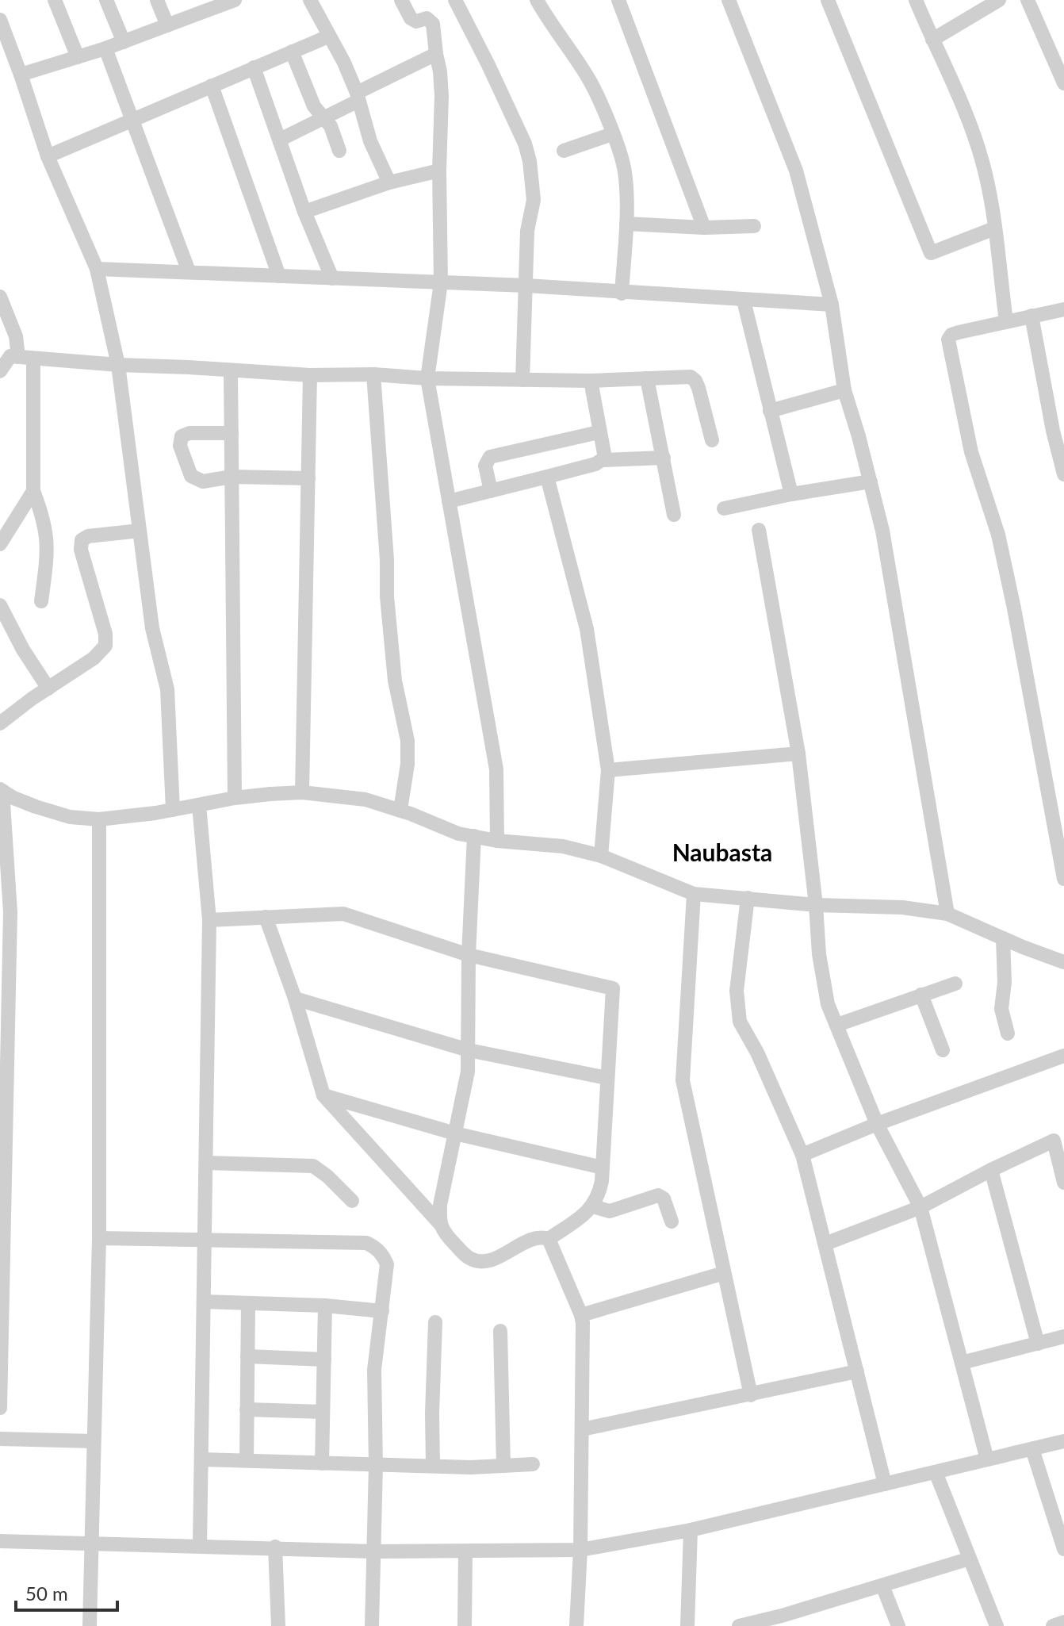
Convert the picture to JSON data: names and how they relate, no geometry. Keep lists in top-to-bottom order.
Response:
{
  "districts": ["Naubasta"],
  "scale_bar": "50 m"
}
